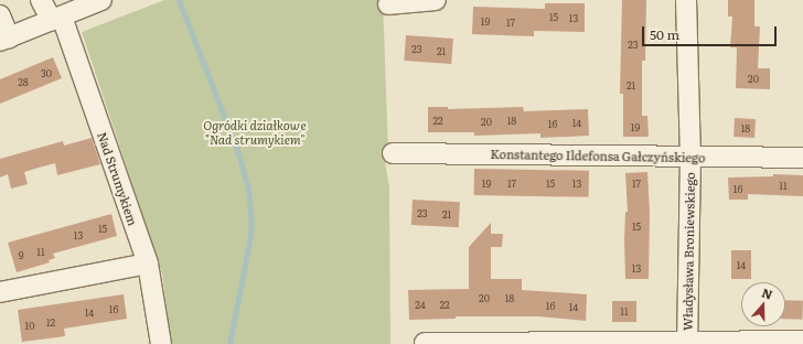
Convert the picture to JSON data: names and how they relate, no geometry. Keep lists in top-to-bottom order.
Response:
{
  "streets": {
    "street": ["Konstantego Ildefonsa Gałczyńskiego", "Nad Strumykiem", "Władysława Broniewskiego"]
  },
  "crossings": [
    ["Konstantego Ildefonsa Gałczyńskiego", "Władysława Broniewskiego"]
  ],
  "parks": ["Ogródki działkowe \"Nad strumykiem\""],
  "house_numbers": [
    "15",
    "13",
    "19",
    "17",
    "23",
    "23",
    "21",
    "30",
    "20",
    "28",
    "21",
    "22",
    "18",
    "20",
    "14",
    "16",
    "19",
    "18",
    "19",
    "17",
    "15",
    "13",
    "17",
    "11",
    "16",
    "23",
    "21",
    "15",
    "15",
    "13",
    "11",
    "9",
    "14",
    "13",
    "20",
    "18",
    "24",
    "22",
    "16",
    "14",
    "16",
    "11",
    "14",
    "12",
    "10"
  ],
  "scale_bar": "50 m",
  "north": "top"
}
